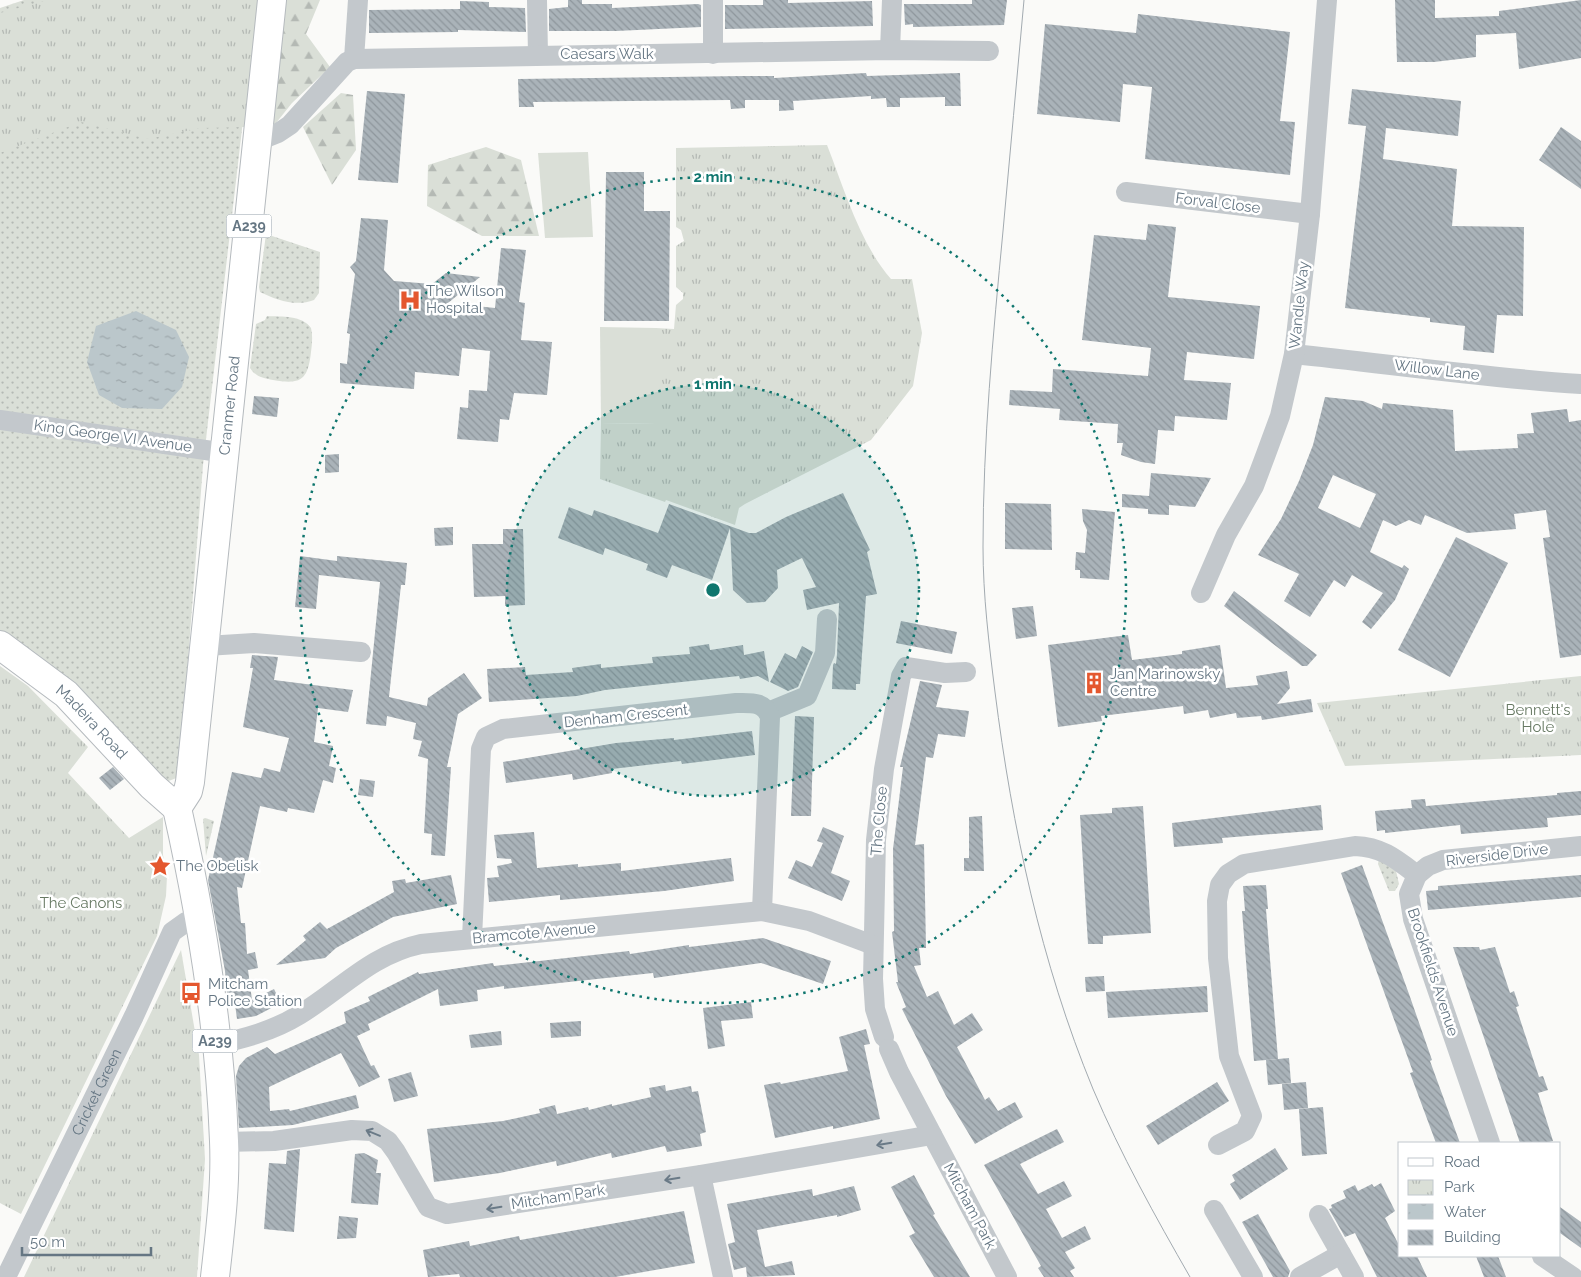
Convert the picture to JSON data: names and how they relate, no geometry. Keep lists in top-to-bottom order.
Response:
{
  "streets": {
    "main road": ["A239", "Cranmer Road", "Madeira Road"],
    "street": [
      "Caesars Walk",
      "Forval Close",
      "Wandle Way",
      "Willow Lane",
      "King George VI Avenue",
      "Denham Crescent",
      "The Close",
      "Riverside Drive",
      "Bramcote Avenue",
      "Brookfields Avenue",
      "Cricket Green",
      "Mitcham Park"
    ]
  },
  "crossings": [
    ["Forval Close", "Wandle Way"],
    ["A239", "Cranmer Road"],
    ["A239", "Madeira Road"],
    ["A239", "Bramcote Avenue"],
    ["A239", "Cricket Green"],
    ["A239", "Mitcham Park"],
    ["Wandle Way", "Willow Lane"],
    ["Cranmer Road", "King George VI Avenue"],
    ["Cranmer Road", "Madeira Road"],
    ["Denham Crescent", "Bramcote Avenue"],
    ["The Close", "Bramcote Avenue"],
    ["The Close", "Mitcham Park"],
    ["Riverside Drive", "Brookfields Avenue"]
  ],
  "one_way": ["Mitcham Park"],
  "parks": ["Bennett's Hole", "The Canons"],
  "places": {
    "hospital": ["The Wilson Hospital"],
    "building": ["Jan Marinowsky Centre"],
    "place": ["The Obelisk"],
    "bus stop": ["Mitcham Police Station"]
  },
  "legend": [
    "Road",
    "Park",
    "Water",
    "Building"
  ],
  "scale_bar": "50 m",
  "rings": ["2 min", "1 min"]
}
